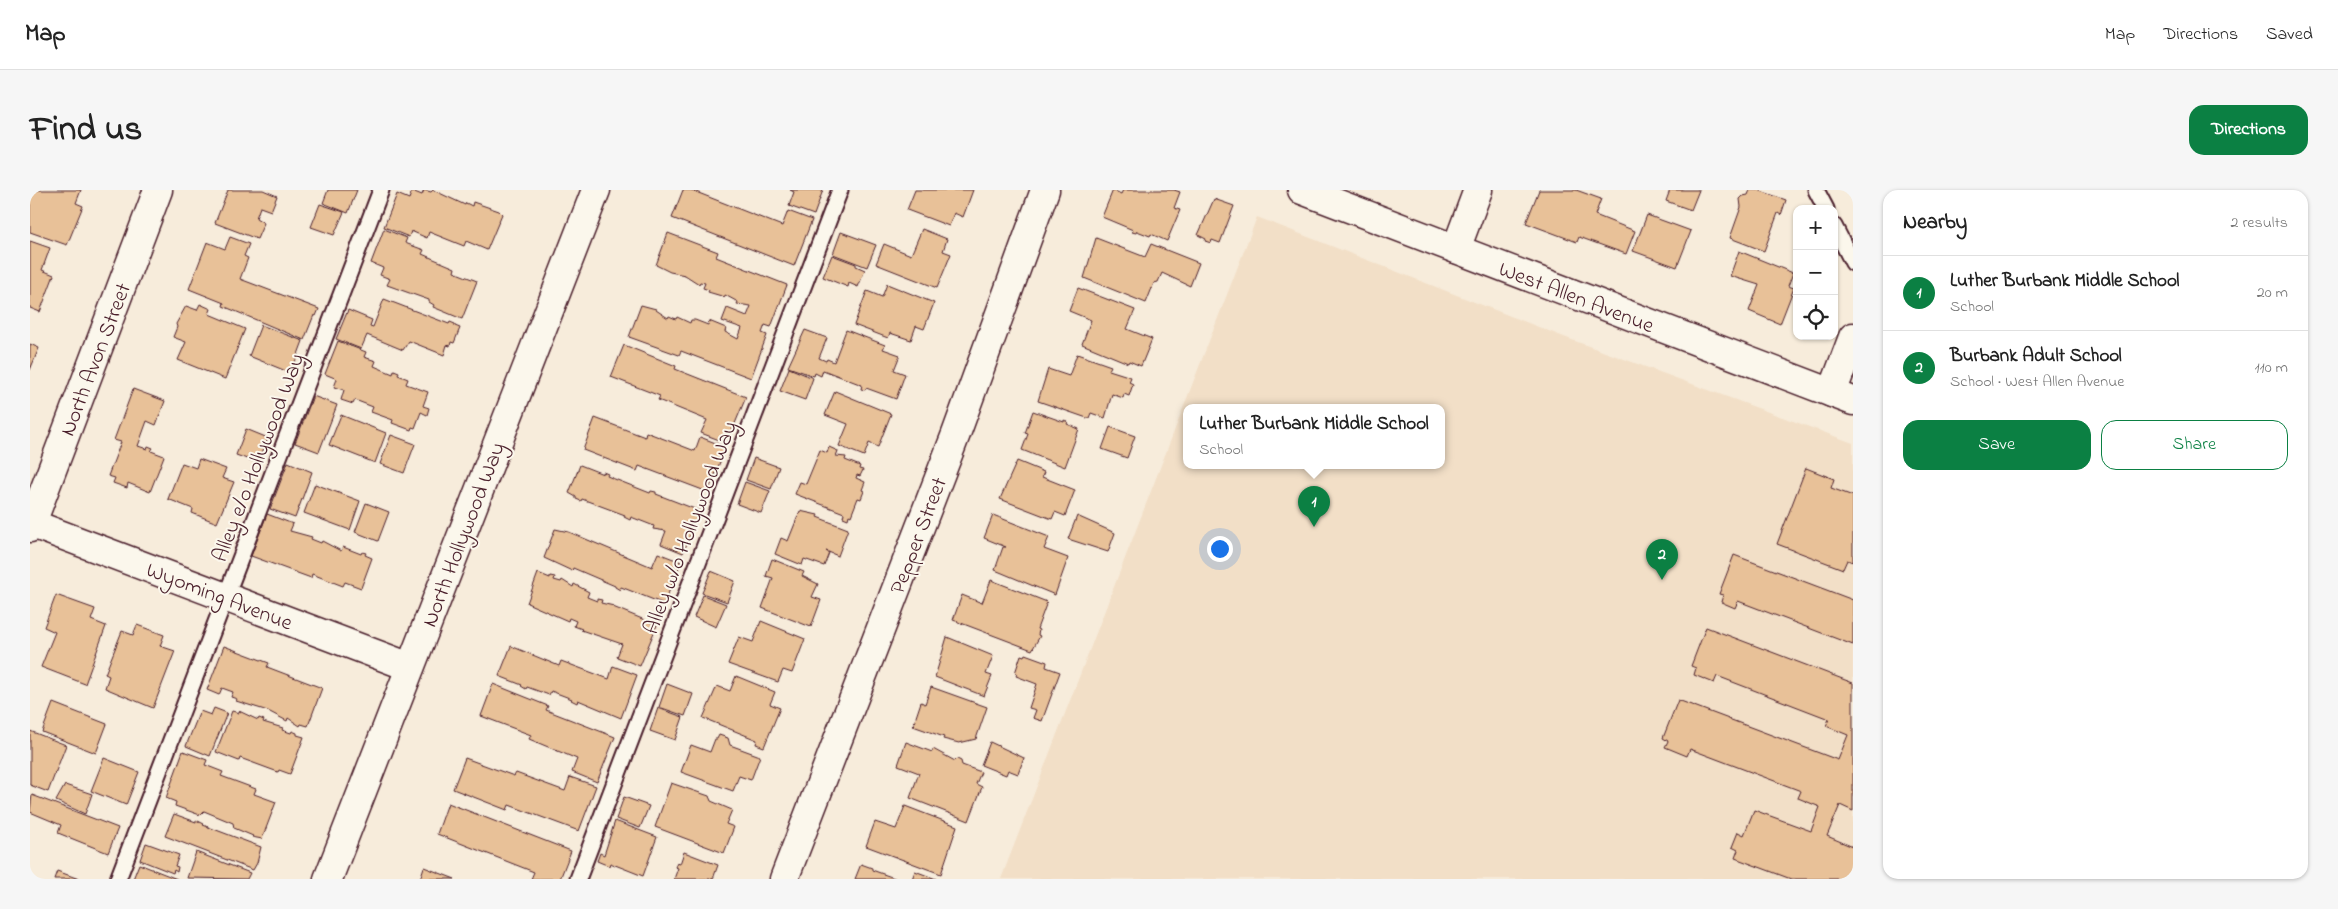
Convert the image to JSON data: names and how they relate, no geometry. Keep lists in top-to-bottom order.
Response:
{
  "streets": {
    "street": [
      "West Allen Avenue",
      "North Avon Street",
      "North Hollywood Way",
      "Pepper Street",
      "Wyoming Avenue"
    ],
    "lane": ["Alley e/o Hollywood Way", "Alley w/o Hollywood Way"]
  },
  "crossings": [
    ["North Avon Street", "Wyoming Avenue"],
    ["Alley e/o Hollywood Way", "Wyoming Avenue"],
    ["North Hollywood Way", "Wyoming Avenue"]
  ],
  "page": {
    "header": "Map",
    "nav": ["Map", "Directions", "Saved"],
    "title": "Find us",
    "buttons": [
      "Directions",
      ["Save", "Share"]
    ],
    "heading": ["Nearby", "2 results"],
    "map_buttons": ["+", "−"],
    "list": [
      {
        "mark": "1",
        "name": "Luther Burbank Middle School",
        "note": "School",
        "value": "20 m"
      },
      {
        "mark": "2",
        "name": "Burbank Adult School",
        "note": "School · West Allen Avenue",
        "value": "110 m"
      }
    ],
    "popup": ["Luther Burbank Middle School", "School"],
    "pins": ["1", "2"]
  }
}
